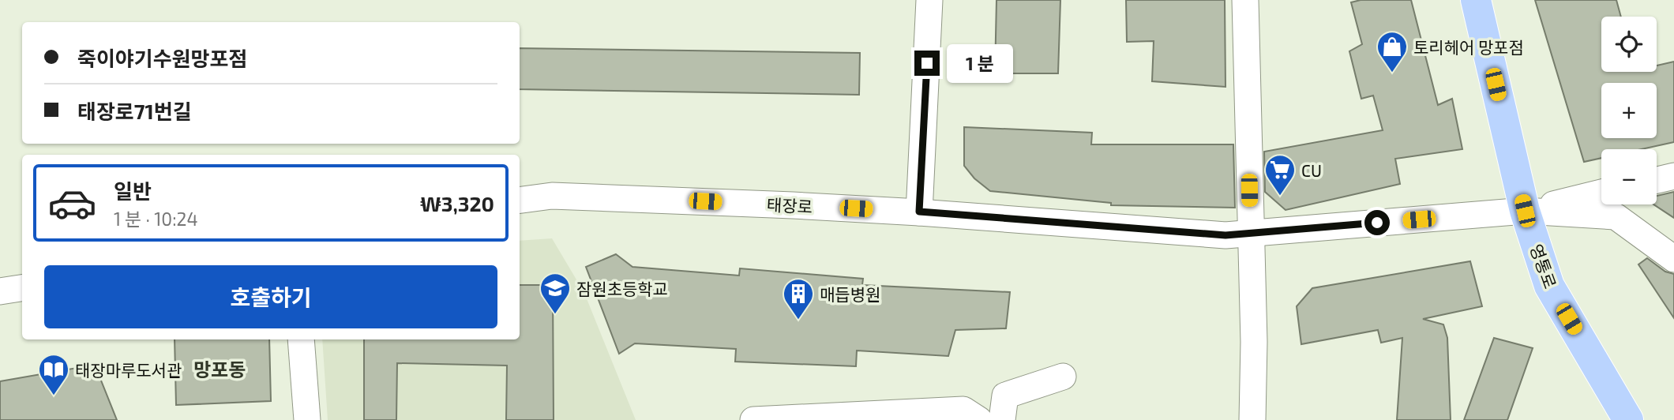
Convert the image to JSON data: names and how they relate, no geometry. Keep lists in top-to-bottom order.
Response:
{
  "streets": {
    "main road": ["영통로"],
    "street": ["태장로"]
  },
  "crossings": [
    ["태장로", "영통로"]
  ],
  "districts": ["망포동"],
  "places": {
    "shop": ["토리헤어 망포점"],
    "supermarket": ["CU"],
    "school or university": ["잠원초등학교"],
    "building": ["매듭병원"],
    "library": ["태장마루도서관"]
  },
  "page": {
    "map_buttons": ["+", "−"],
    "banner": ["죽이야기수원망포점", "태장로71번길"],
    "bubble": "1 분",
    "list": [
      {
        "name": "일반",
        "note": "1 분 · 10:24",
        "value": "₩3,320"
      }
    ],
    "buttons": "호출하기"
  }
}
